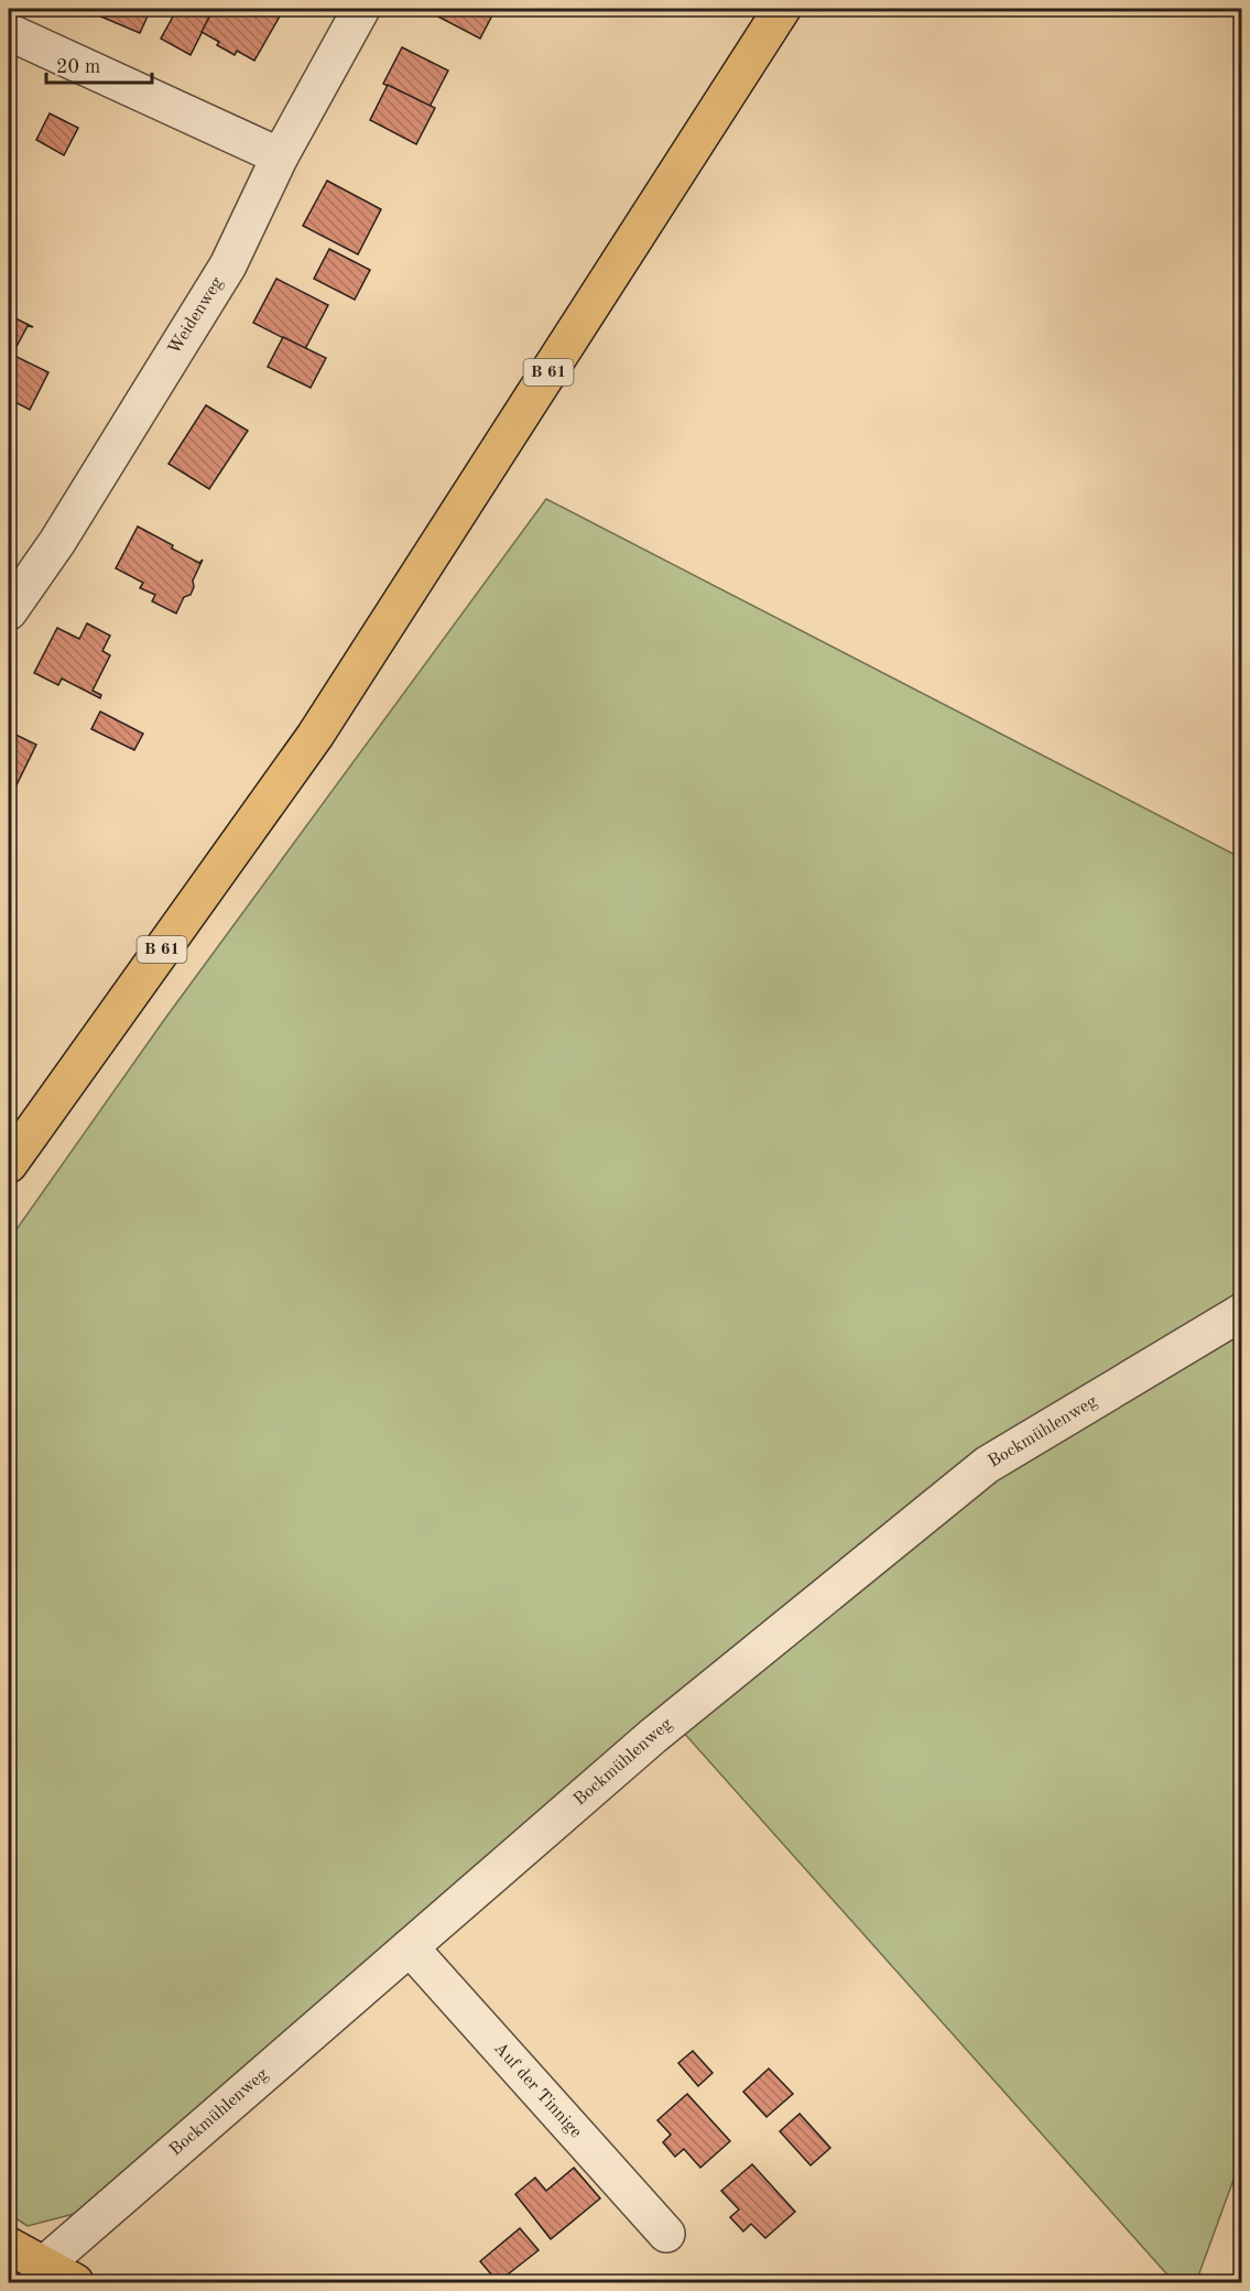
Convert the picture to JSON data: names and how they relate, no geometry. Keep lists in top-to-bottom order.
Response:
{
  "streets": {
    "main road": ["B 61"],
    "street": ["Weidenweg", "Bockmühlenweg", "Auf der Tinnige"]
  },
  "crossings": [
    ["Bockmühlenweg", "Auf der Tinnige"]
  ],
  "scale_bar": "20 m"
}
